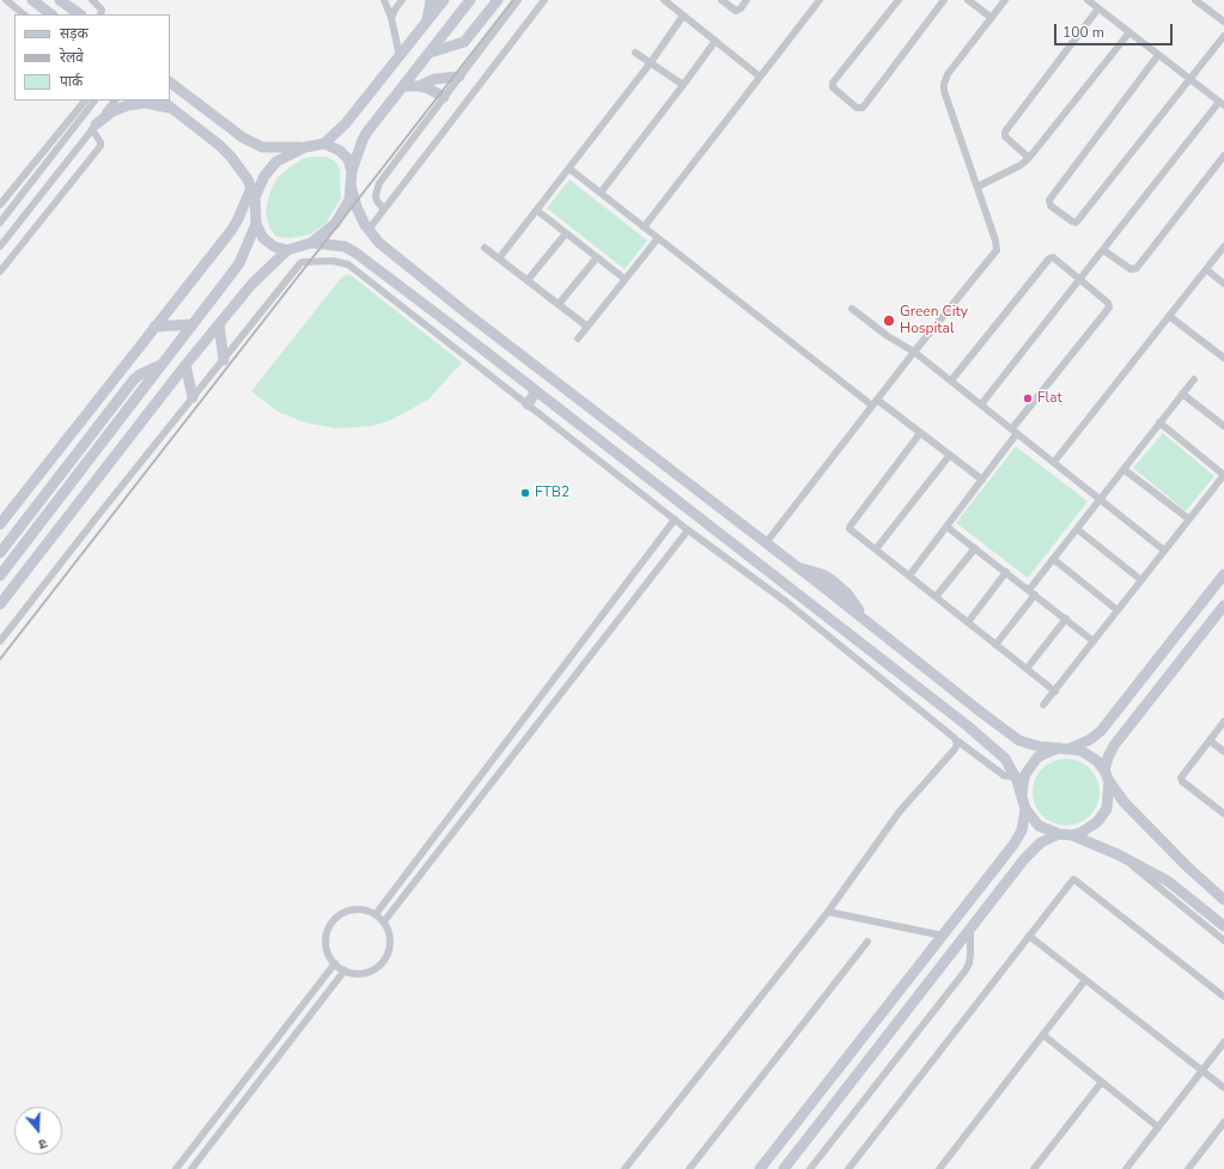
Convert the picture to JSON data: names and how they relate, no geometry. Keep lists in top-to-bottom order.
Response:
{
  "places": ["Green City Hospital", "Flat", "FTB2"],
  "legend": ["सड़क", "रेलवे", "पार्क"],
  "scale_bar": "100 m",
  "north": "bottom"
}
